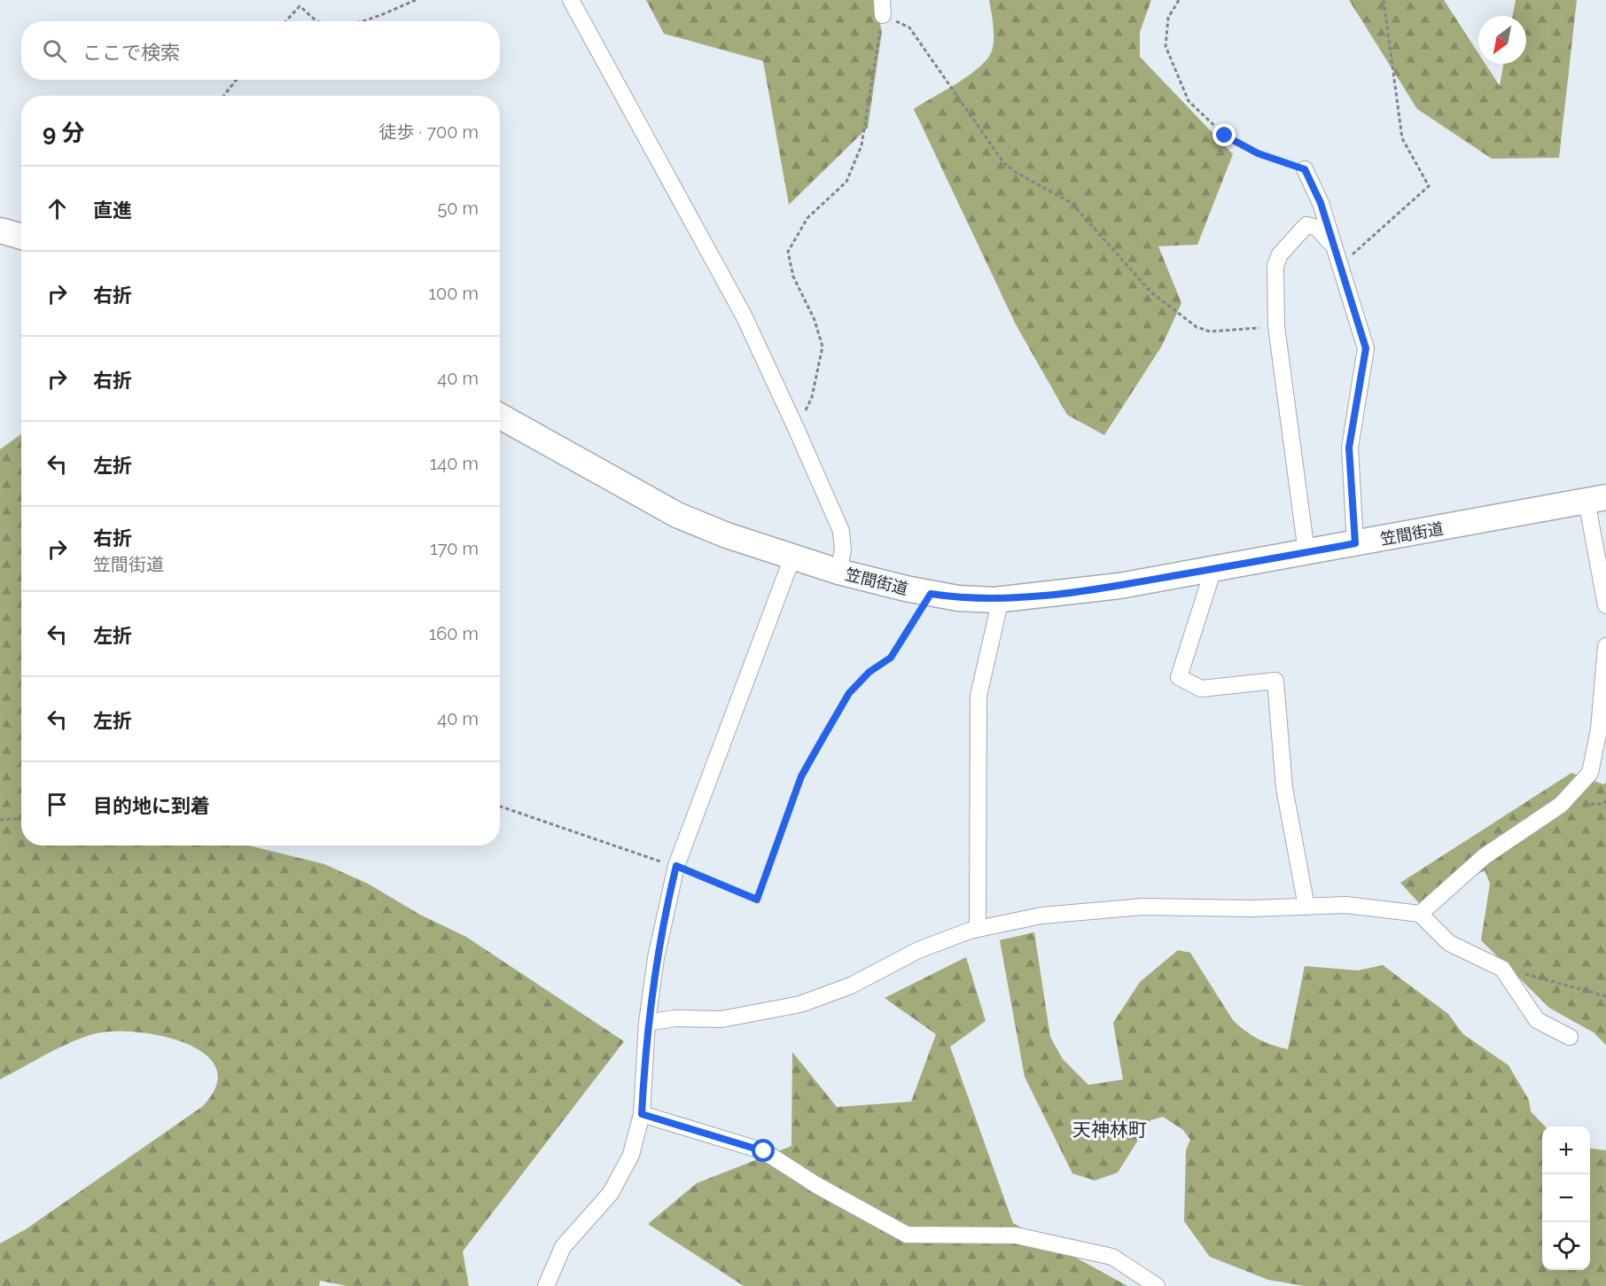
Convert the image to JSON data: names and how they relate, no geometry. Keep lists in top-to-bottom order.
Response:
{
  "streets": {
    "main road": ["笠間街道"]
  },
  "districts": ["天神林町"],
  "north": "bottom left",
  "page": {
    "search": "ここで検索",
    "heading": ["9 分", "徒歩 · 700 m"],
    "list": [
      ["直進", "50 m"],
      ["右折", "100 m"],
      ["右折", "40 m"],
      ["左折", "140 m"],
      ["右折", "笠間街道", "170 m"],
      ["左折", "160 m"],
      ["左折", "40 m"],
      "目的地に到着"
    ],
    "map_buttons": ["+", "−"]
  }
}
